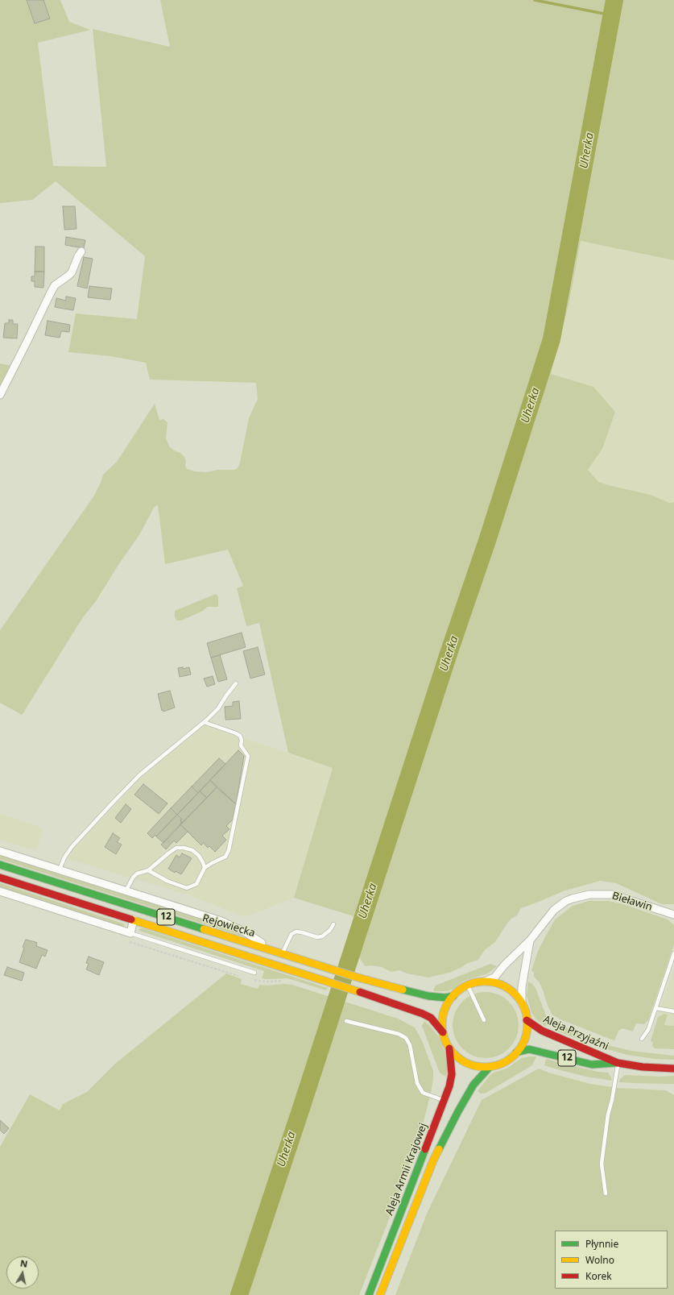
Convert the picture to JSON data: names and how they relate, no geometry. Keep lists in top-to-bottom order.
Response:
{
  "streets": {
    "main road": [
      "12",
      "Rejowiecka",
      "Aleja Przyjaźni",
      "Aleja Armii Krajowej"
    ],
    "street": ["Bieławin"]
  },
  "crossings": [
    ["Bieławin", "12"],
    ["Bieławin", "Rejowiecka"],
    ["Bieławin", "Aleja Przyjaźni"],
    ["Bieławin", "Aleja Armii Krajowej"],
    ["12", "Rejowiecka"],
    ["12", "Aleja Przyjaźni"],
    ["12", "Aleja Armii Krajowej"],
    ["Rejowiecka", "Aleja Przyjaźni"],
    ["Rejowiecka", "Aleja Armii Krajowej"],
    ["Aleja Przyjaźni", "Aleja Armii Krajowej"]
  ],
  "water": ["Uherka"],
  "legend": ["Płynnie", "Wolno", "Korek"],
  "north": "top"
}
